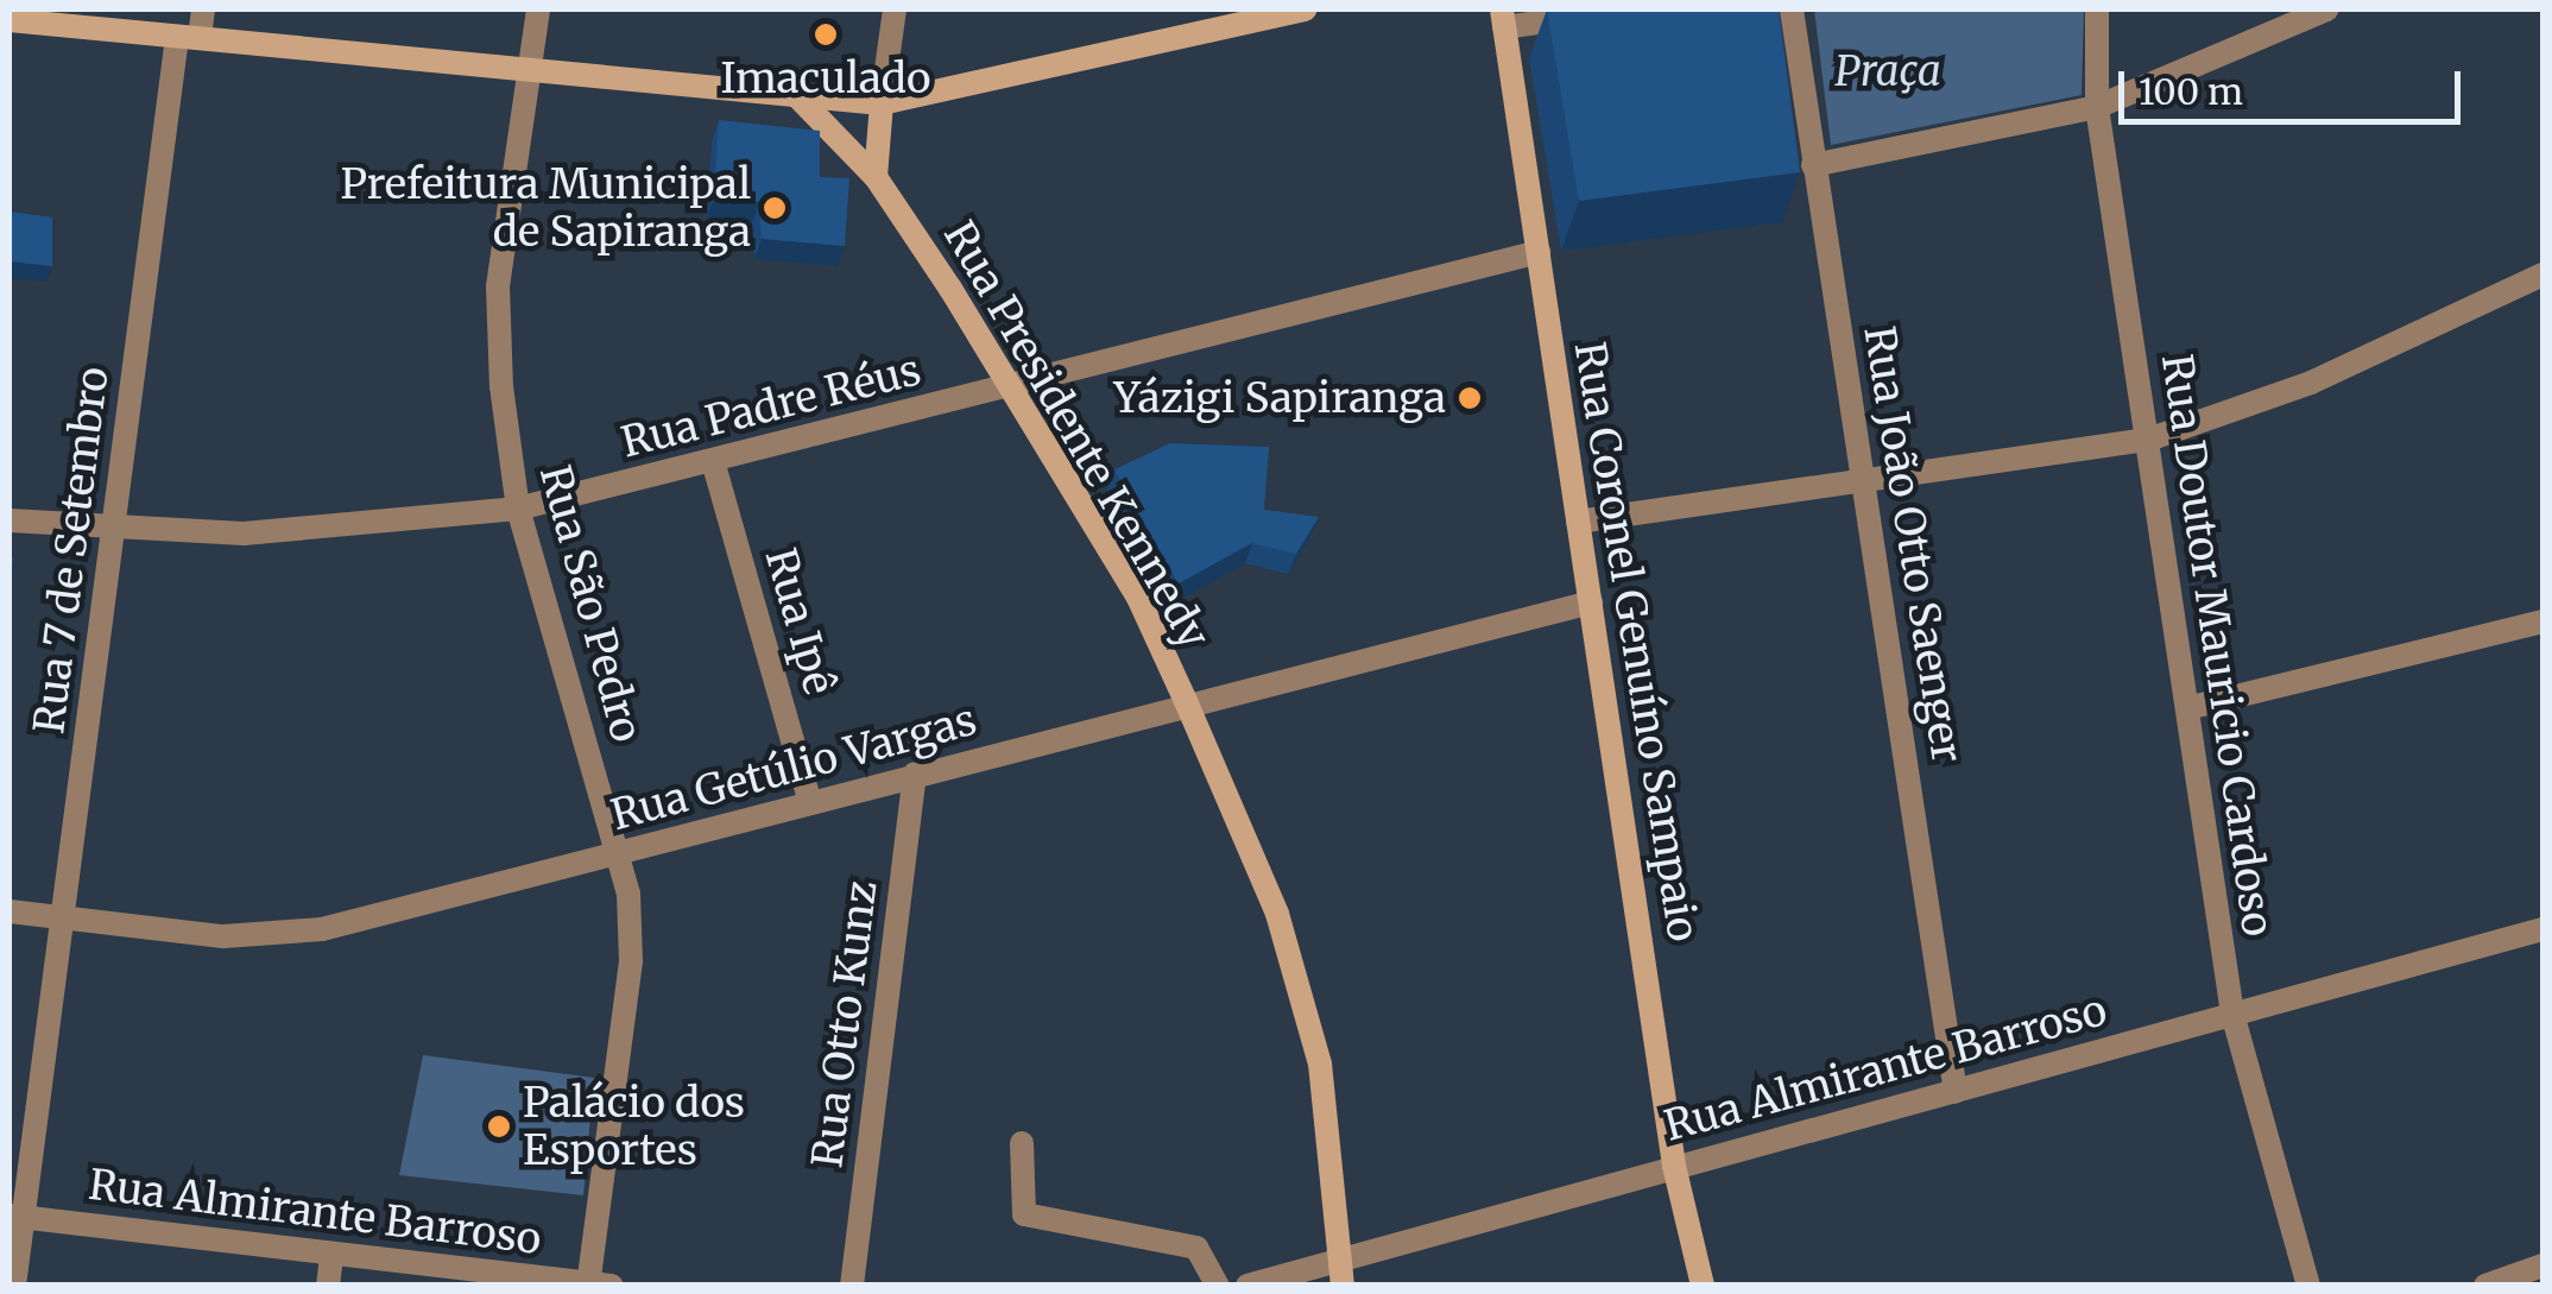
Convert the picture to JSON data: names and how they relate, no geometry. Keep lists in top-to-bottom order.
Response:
{
  "streets": {
    "main road": ["Rua Presidente Kennedy", "Rua Coronel Genuíno Sampaio"],
    "street": [
      "Rua Padre Réus",
      "Rua João Otto Saenger",
      "Rua 7 de Setembro",
      "Rua São Pedro",
      "Rua Ipê",
      "Rua Doutor Mauricio Cardoso",
      "Rua Getúlio Vargas",
      "Rua Otto Kunz",
      "Rua Almirante Barroso"
    ]
  },
  "crossings": [
    ["Rua Padre Réus", "Rua Presidente Kennedy"],
    ["Rua Padre Réus", "Rua 7 de Setembro"],
    ["Rua Padre Réus", "Rua São Pedro"],
    ["Rua Padre Réus", "Rua Ipê"],
    ["Rua Padre Réus", "Rua Coronel Genuíno Sampaio"],
    ["Rua Presidente Kennedy", "Rua Getúlio Vargas"],
    ["Rua Presidente Kennedy", "Rua Almirante Barroso"],
    ["Rua João Otto Saenger", "Rua Almirante Barroso"],
    ["Rua 7 de Setembro", "Rua Getúlio Vargas"],
    ["Rua 7 de Setembro", "Rua Almirante Barroso"],
    ["Rua São Pedro", "Rua Getúlio Vargas"],
    ["Rua São Pedro", "Rua Almirante Barroso"],
    ["Rua Ipê", "Rua Getúlio Vargas"],
    ["Rua Coronel Genuíno Sampaio", "Rua Getúlio Vargas"],
    ["Rua Coronel Genuíno Sampaio", "Rua Almirante Barroso"],
    ["Rua Doutor Mauricio Cardoso", "Rua Almirante Barroso"],
    ["Rua Getúlio Vargas", "Rua Otto Kunz"]
  ],
  "parks": ["Praça"],
  "places": [
    "Imaculado",
    "Prefeitura Municipal de Sapiranga",
    "Yázigi Sapiranga",
    "Palácio dos Esportes"
  ],
  "scale_bar": "100 m"
}
